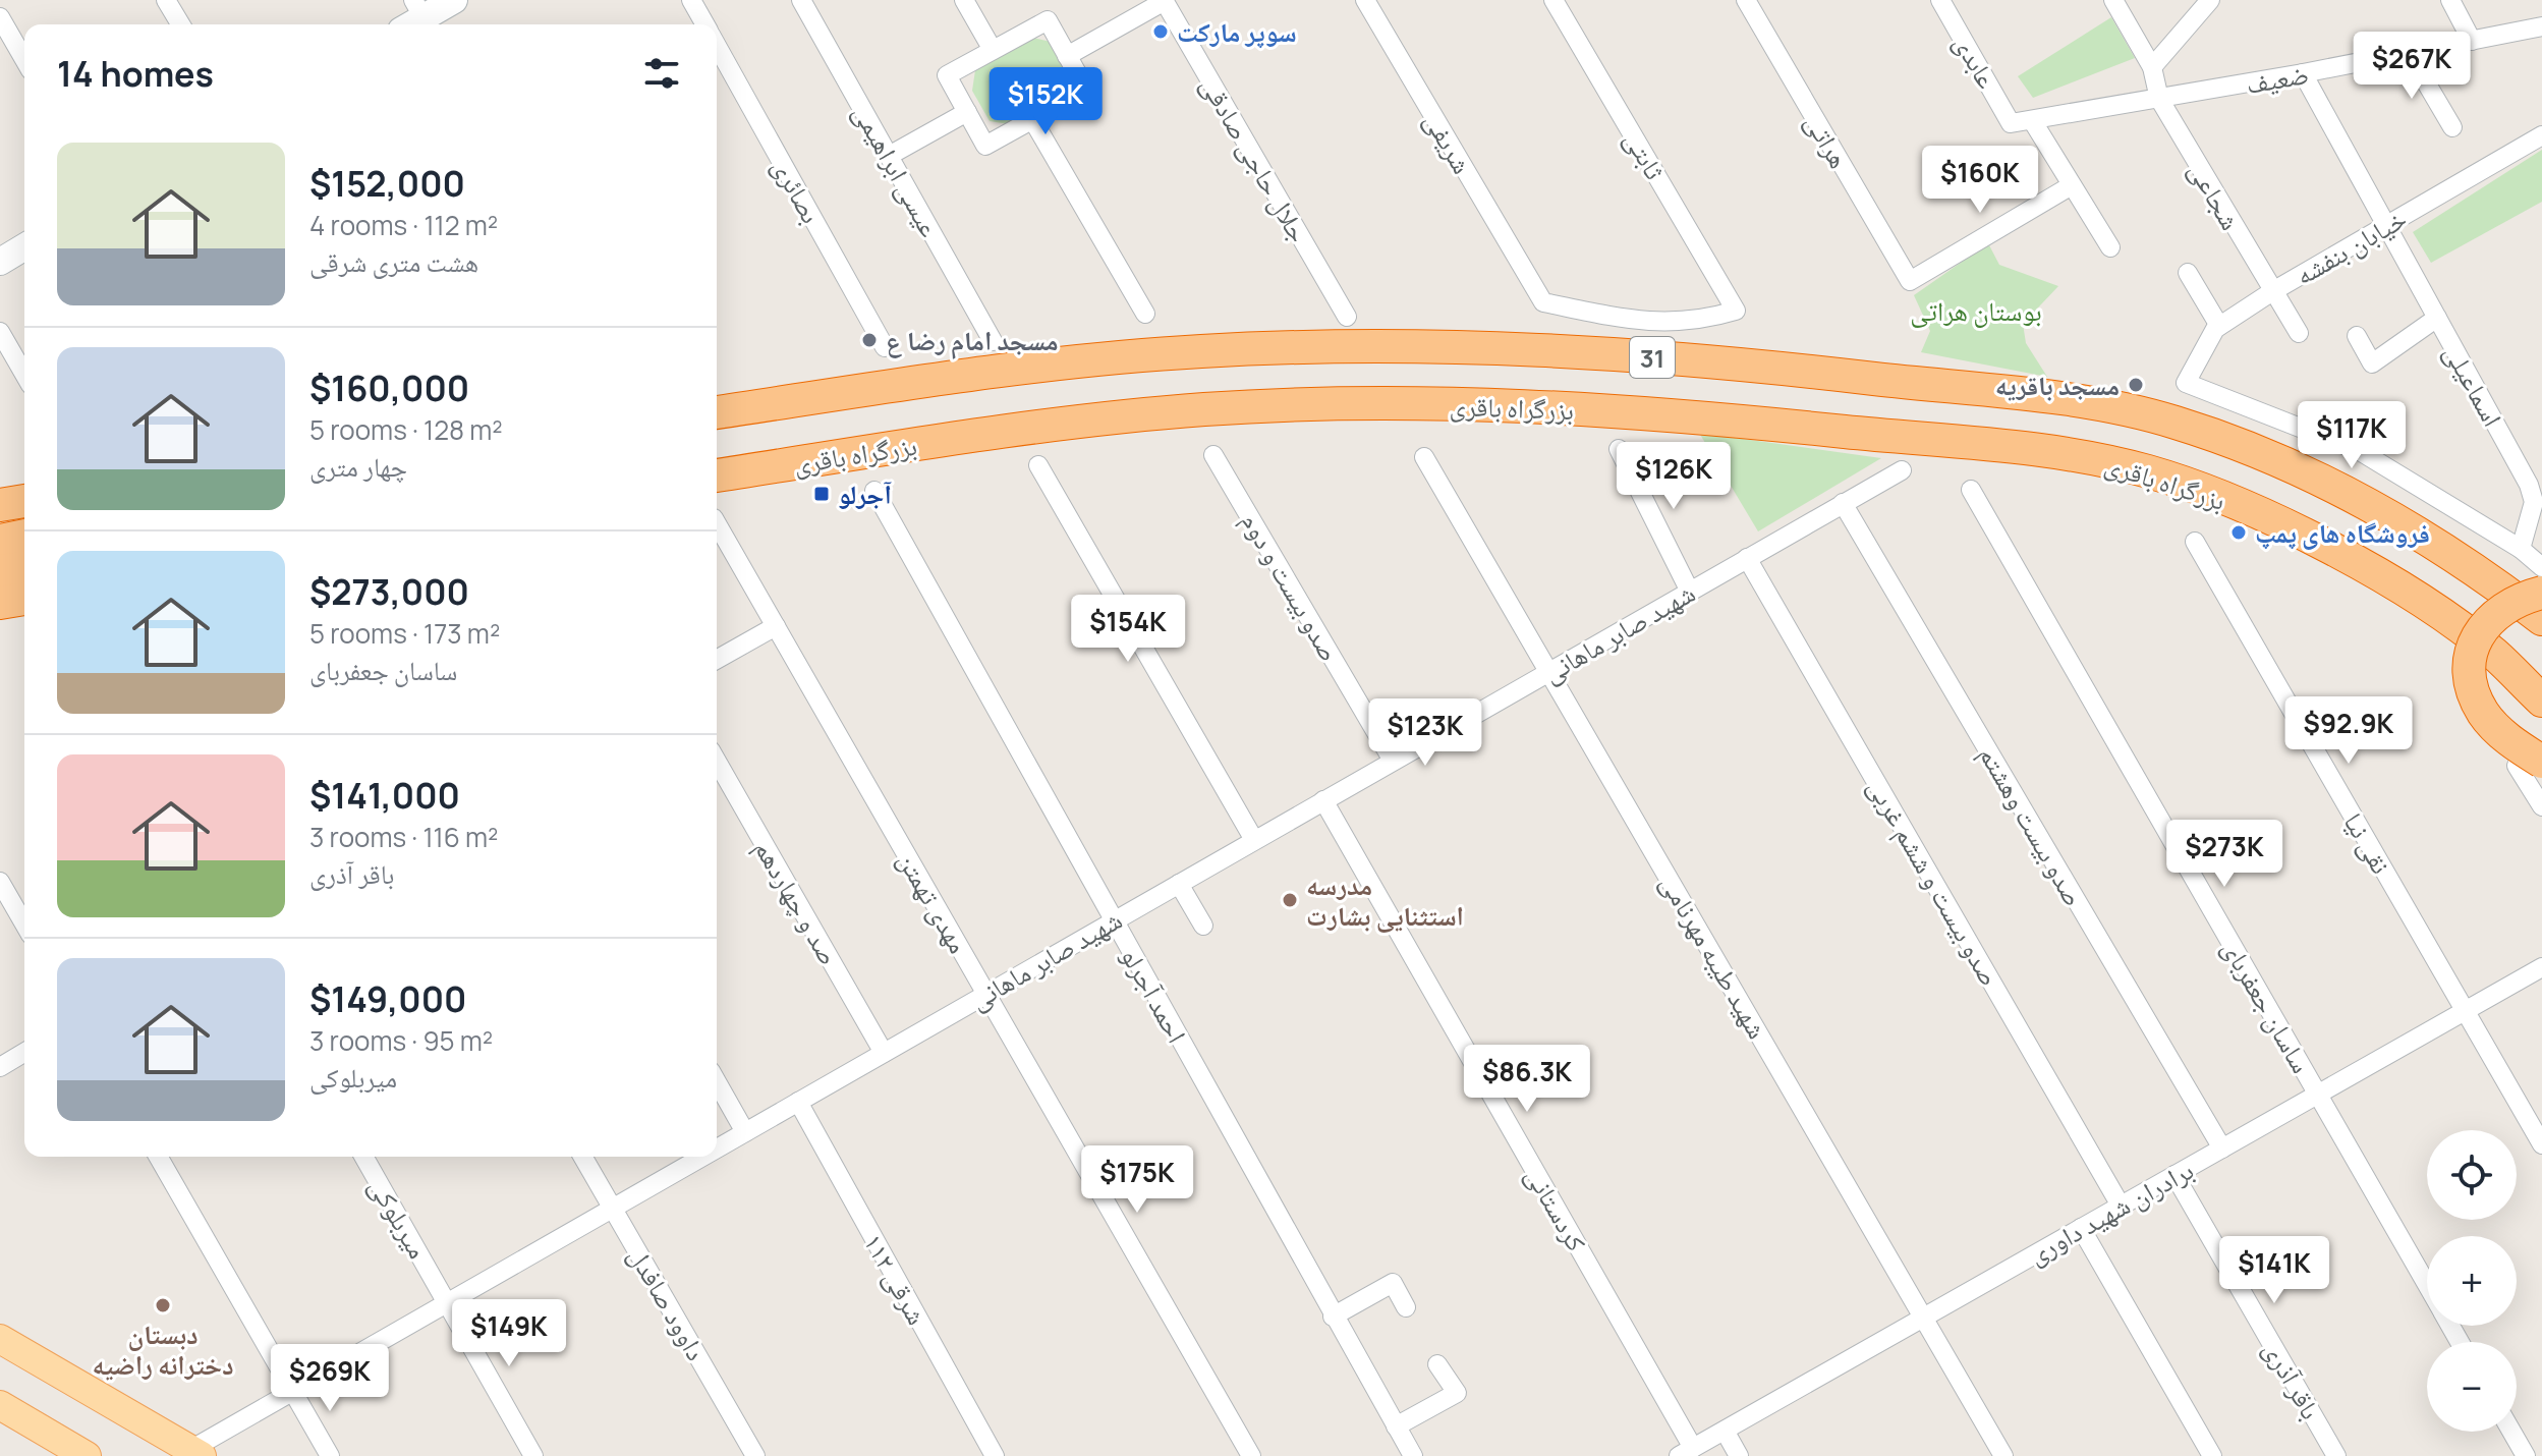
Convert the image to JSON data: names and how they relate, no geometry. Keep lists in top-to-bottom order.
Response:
{
  "streets": {
    "highway": ["31", "بزرگراه باقری"],
    "street": [
      "عابدی",
      "ضعیف",
      "هراتی",
      "شریفی",
      "ثابتی",
      "جلال حاجی صادقی",
      "عیسی ابراهیمی",
      "بصائری",
      "شجاعی",
      "خیابان بنفشه",
      "اسماعیلی",
      "صدو بیست و دوم",
      "شهید صابر ماهانی",
      "صدو بیست وهشتم",
      "نقی نیا",
      "صدو بیست و ششم غربی",
      "صد و چهاردهم",
      "مهدی تهمتن",
      "شهید طیبه مهرنامی",
      "احمد آجرلو",
      "ساسان جعفربای",
      "کردستانی",
      "برادران شهید داوری",
      "میربلوکی",
      "۱۱۲ شرقی",
      "داوود صافدل",
      "باقر آذری"
    ]
  },
  "crossings": [
    ["عابدی", "ضعیف"],
    ["ضعیف", "شجاعی"],
    ["ضعیف", "اسماعیلی"],
    ["شریفی", "ثابتی"],
    ["شجاعی", "خیابان بنفشه"],
    ["خیابان بنفشه", "اسماعیلی"],
    ["صدو بیست و دوم", "شهید صابر ماهانی"],
    ["شهید صابر ماهانی", "صدو بیست وهشتم"],
    ["شهید صابر ماهانی", "صدو بیست و ششم غربی"],
    ["شهید صابر ماهانی", "صد و چهاردهم"],
    ["شهید صابر ماهانی", "مهدی تهمتن"],
    ["شهید صابر ماهانی", "شهید طیبه مهرنامی"],
    ["شهید صابر ماهانی", "احمد آجرلو"],
    ["شهید صابر ماهانی", "کردستانی"],
    ["شهید صابر ماهانی", "میربلوکی"],
    ["شهید صابر ماهانی", "۱۱۲ شرقی"],
    ["شهید صابر ماهانی", "داوود صافدل"],
    ["صدو بیست وهشتم", "برادران شهید داوری"],
    ["نقی نیا", "برادران شهید داوری"],
    ["صدو بیست و ششم غربی", "برادران شهید داوری"],
    ["شهید طیبه مهرنامی", "برادران شهید داوری"],
    ["ساسان جعفربای", "برادران شهید داوری"],
    ["کردستانی", "برادران شهید داوری"],
    ["برادران شهید داوری", "باقر آذری"]
  ],
  "parks": ["بوستان هراتی"],
  "places": {
    "other": [
      "سوپر مارکت",
      "مسجد امام رضا ع",
      "مسجد باقریه",
      "فروشگاه های پمپ",
      "مدرسه استثنایی بشارت",
      "دبستان دخترانه راضیه"
    ],
    "transit": ["آجرلو"]
  },
  "page": {
    "heading": "14 homes",
    "price": [
      "$267K",
      "$152K",
      "$160K",
      "$117K",
      "$126K",
      "$154K",
      "$92.9K",
      "$123K",
      "$273K",
      "$86.3K",
      "$175K",
      "$141K",
      "$149K",
      "$269K"
    ],
    "list": [
      {
        "name": "$152,000",
        "note": "4 rooms · 112 m² · هشت متری شرقی"
      },
      {
        "name": "$160,000",
        "note": "5 rooms · 128 m² · چهار متری"
      },
      {
        "name": "$273,000",
        "note": "5 rooms · 173 m² · ساسان جعفربای"
      },
      {
        "name": "$141,000",
        "note": "3 rooms · 116 m² · باقر آذری"
      },
      {
        "name": "$149,000",
        "note": "3 rooms · 95 m² · میربلوکی"
      }
    ],
    "map_buttons": ["+", "−"]
  }
}
